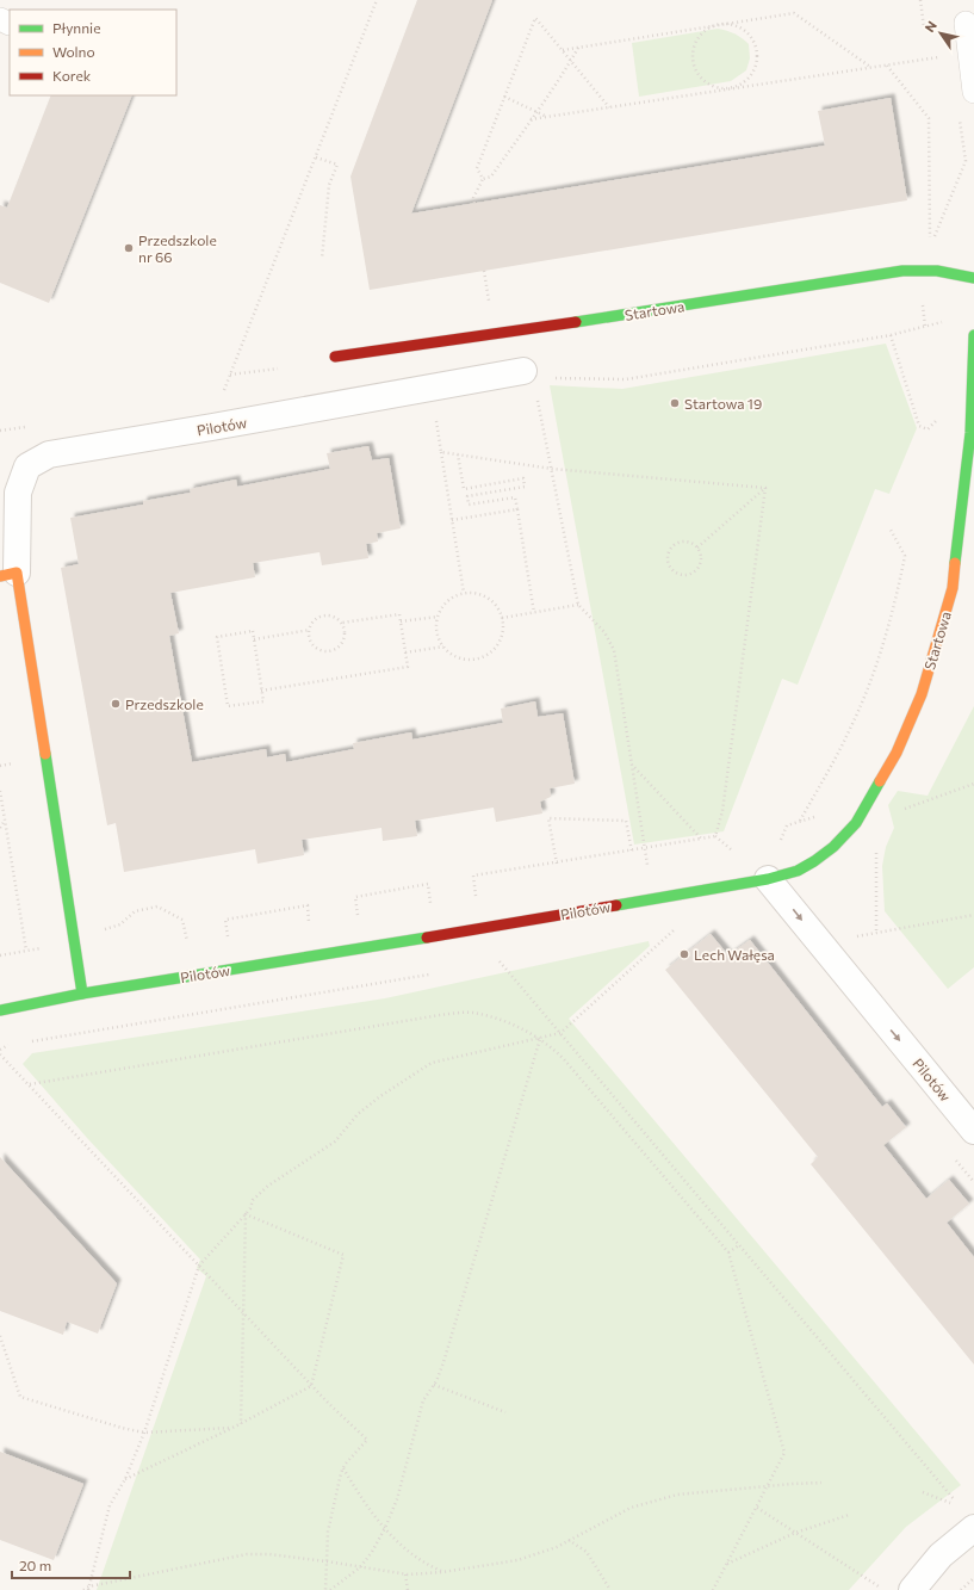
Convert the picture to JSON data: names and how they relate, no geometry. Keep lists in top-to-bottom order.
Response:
{
  "streets": {
    "street": ["Startowa", "Pilotów"]
  },
  "crossings": [
    ["Startowa", "Pilotów"]
  ],
  "places": [
    "Przedszkole nr 66",
    "Startowa 19",
    "Przedszkole",
    "Lech Wałęsa"
  ],
  "legend": ["Płynnie", "Wolno", "Korek"],
  "scale_bar": "20 m",
  "north": "top left"
}
